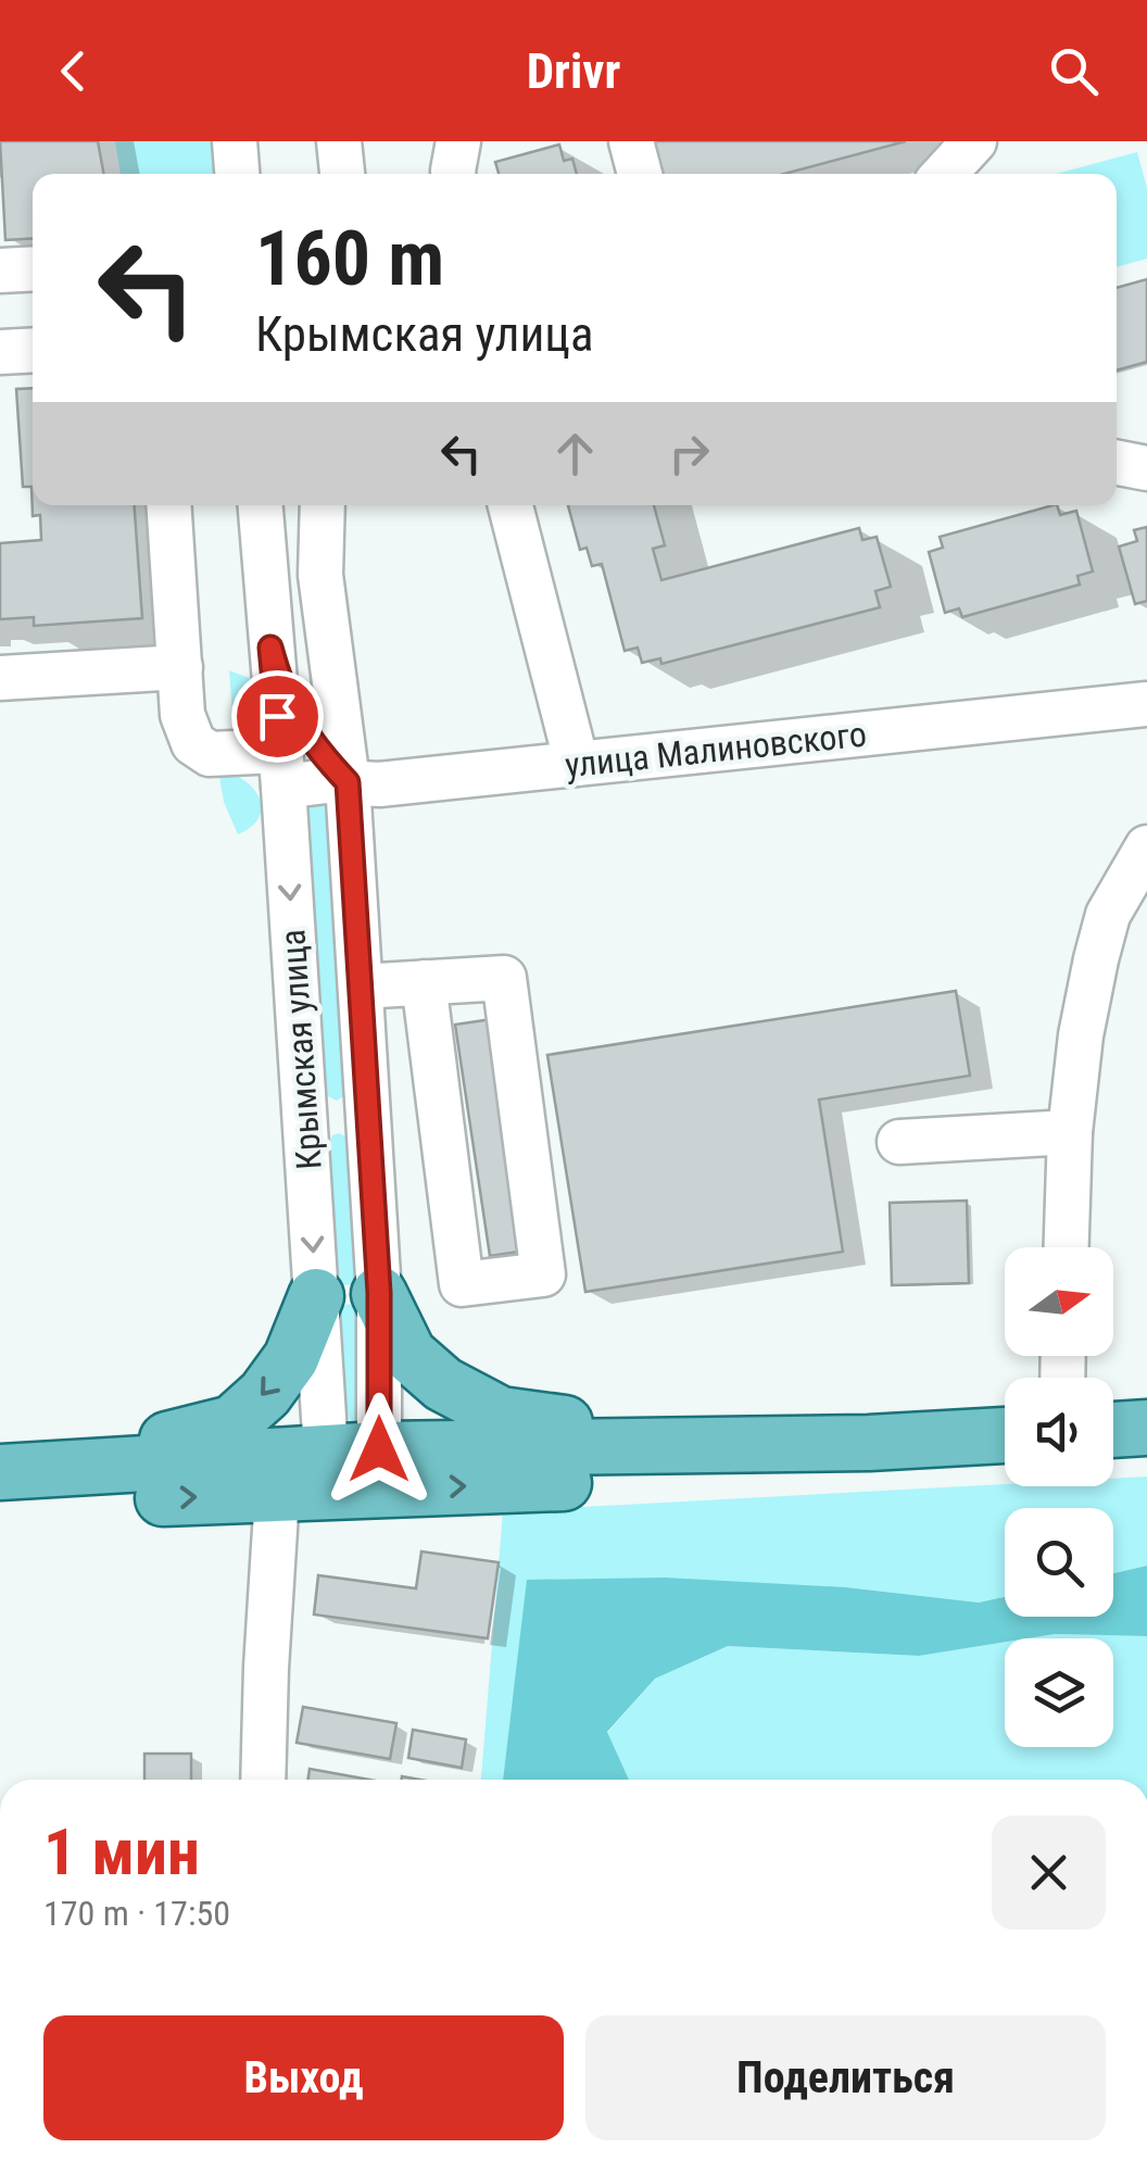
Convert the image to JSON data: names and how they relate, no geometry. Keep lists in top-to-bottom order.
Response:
{
  "streets": {
    "street": ["улица Малиновского", "Крымская улица"]
  },
  "crossings": [
    ["улица Малиновского", "Крымская улица"]
  ],
  "north": "right",
  "page": {
    "header": "Drivr",
    "turn": ["160 m", "Крымская улица"],
    "heading": ["1 мин", "170 m · 17:50"],
    "buttons": ["Выход", "Поделиться"]
  }
}
